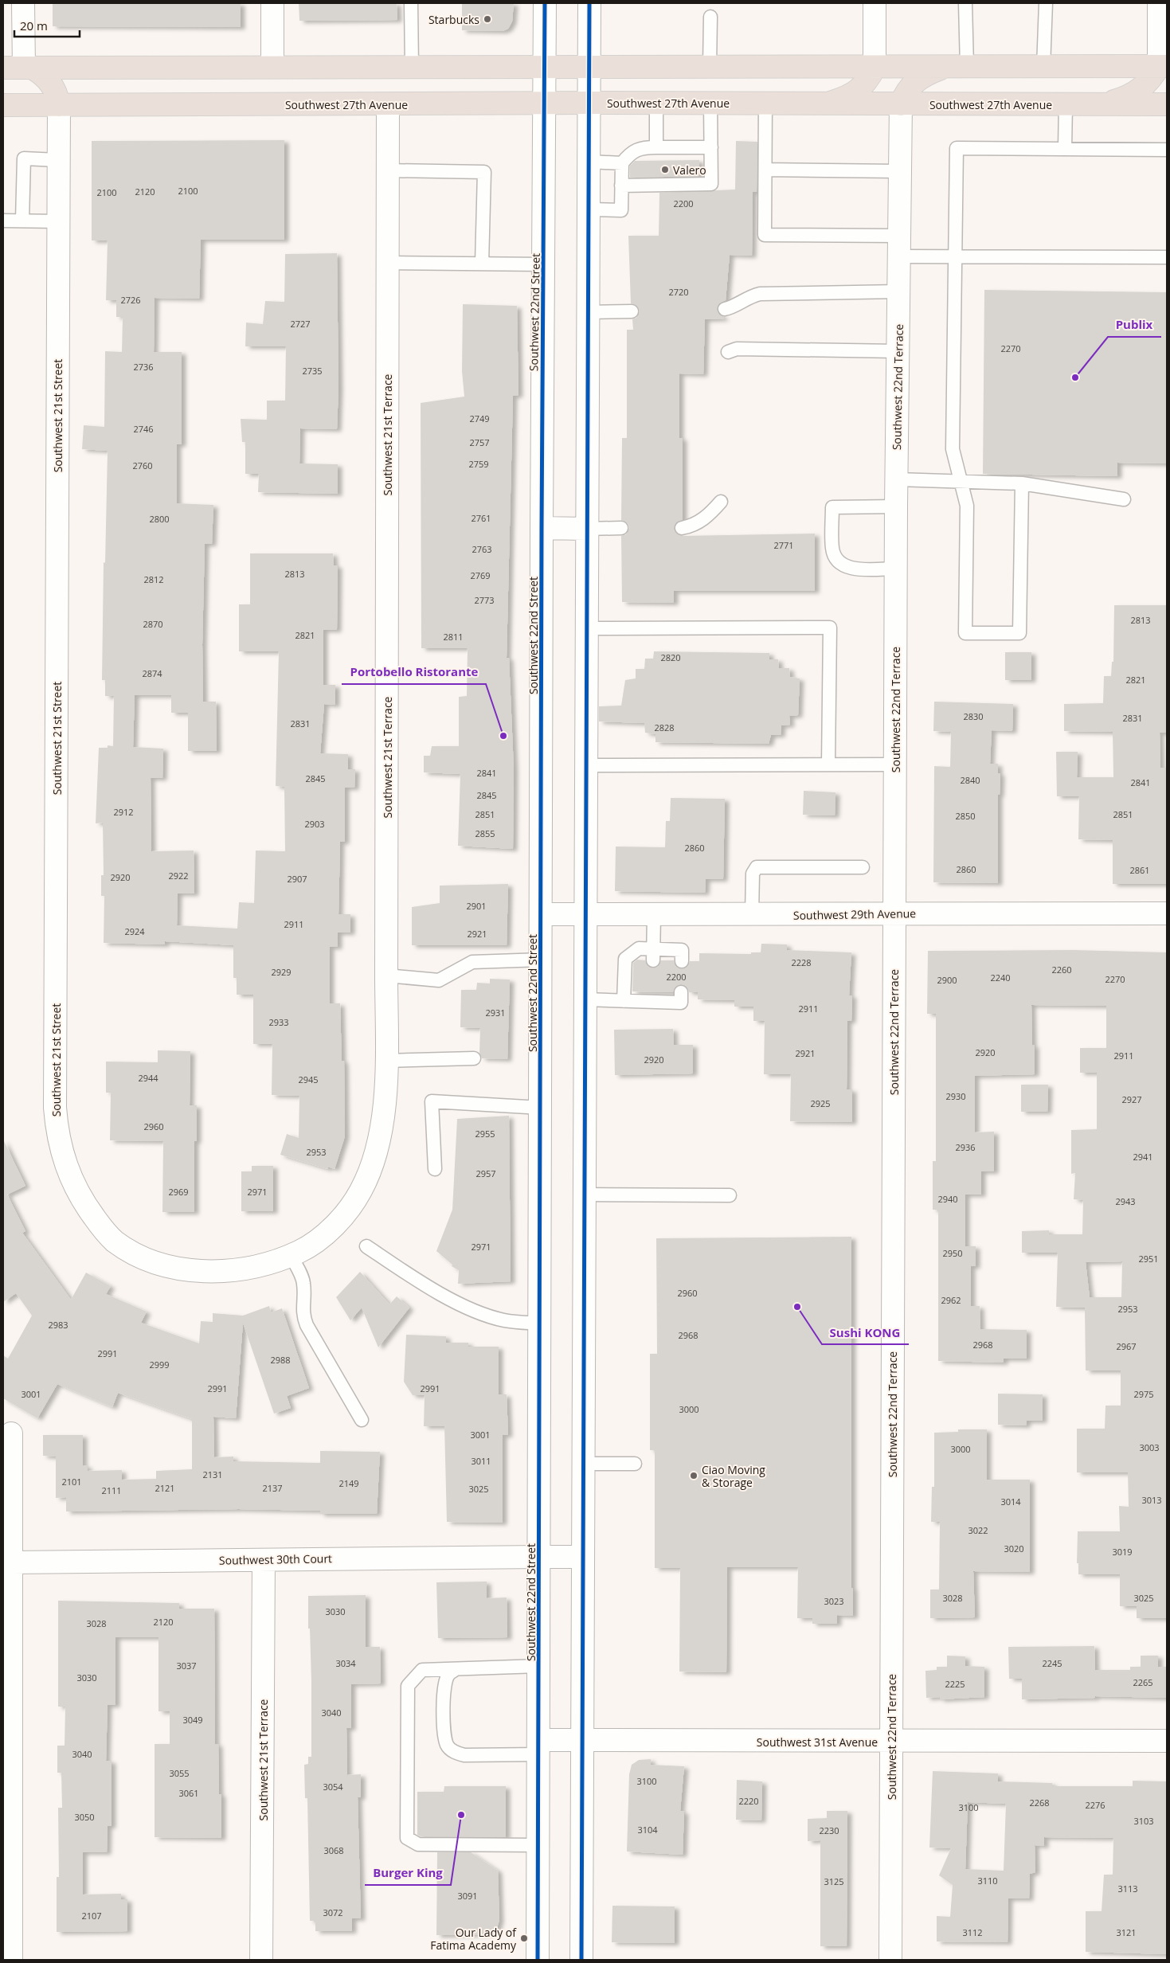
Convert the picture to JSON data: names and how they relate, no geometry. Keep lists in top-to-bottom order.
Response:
{
  "streets": {
    "highway": ["Southwest 27th Avenue"],
    "street": [
      "Southwest 22nd Street",
      "Southwest 22nd Terrace",
      "Southwest 21st Street",
      "Southwest 21st Terrace",
      "Southwest 29th Avenue",
      "Southwest 30th Court",
      "Southwest 31st Avenue"
    ]
  },
  "crossings": [
    ["Southwest 27th Avenue", "Southwest 22nd Street"],
    ["Southwest 27th Avenue", "Southwest 22nd Terrace"],
    ["Southwest 27th Avenue", "Southwest 21st Street"],
    ["Southwest 27th Avenue", "Southwest 21st Terrace"],
    ["Southwest 22nd Street", "Southwest 29th Avenue"],
    ["Southwest 22nd Street", "Southwest 30th Court"],
    ["Southwest 22nd Street", "Southwest 31st Avenue"],
    ["Southwest 22nd Terrace", "Southwest 29th Avenue"],
    ["Southwest 22nd Terrace", "Southwest 31st Avenue"],
    ["Southwest 21st Street", "Southwest 21st Terrace"],
    ["Southwest 21st Terrace", "Southwest 30th Court"]
  ],
  "places": [
    "Starbucks",
    "Valero",
    "Publix",
    "Portobello Ristorante",
    "Sushi KONG",
    "Ciao Moving & Storage",
    "Burger King",
    "Our Lady of Fatima Academy"
  ],
  "house_numbers": [
    "2100",
    "2120",
    "2100",
    "2200",
    "2720",
    "2726",
    "2727",
    "2270",
    "2736",
    "2735",
    "2749",
    "2746",
    "2757",
    "2759",
    "2760",
    "2761",
    "2800",
    "2771",
    "2763",
    "2813",
    "2769",
    "2812",
    "2773",
    "2813",
    "2870",
    "2821",
    "2811",
    "2820",
    "2874",
    "2821",
    "2830",
    "2831",
    "2831",
    "2828",
    "2841",
    "2845",
    "2840",
    "2841",
    "2845",
    "2912",
    "2851",
    "2851",
    "2850",
    "2903",
    "2855",
    "2860",
    "2860",
    "2861",
    "2922",
    "2920",
    "2907",
    "2901",
    "2911",
    "2924",
    "2921",
    "2228",
    "2260",
    "2929",
    "2200",
    "2240",
    "2270",
    "2900",
    "2911",
    "2931",
    "2933",
    "2920",
    "2921",
    "2911",
    "2920",
    "2944",
    "2945",
    "2930",
    "2927",
    "2925",
    "2960",
    "2955",
    "2936",
    "2953",
    "2941",
    "2957",
    "2969",
    "2971",
    "2940",
    "2943",
    "2971",
    "2950",
    "2951",
    "2960",
    "2962",
    "2953",
    "2983",
    "2968",
    "2968",
    "2967",
    "2991",
    "2988",
    "2999",
    "2991",
    "2991",
    "3001",
    "2975",
    "3000",
    "3001",
    "3003",
    "3000",
    "3011",
    "2131",
    "2101",
    "2149",
    "2121",
    "2137",
    "3025",
    "2111",
    "3013",
    "3014",
    "3022",
    "3020",
    "3019",
    "3028",
    "3025",
    "3023",
    "3030",
    "2120",
    "3028",
    "3034",
    "2245",
    "3037",
    "3030",
    "2265",
    "2225",
    "3040",
    "3049",
    "3040",
    "3055",
    "3100",
    "3054",
    "3061",
    "2220",
    "2268",
    "2276",
    "3100",
    "3050",
    "3103",
    "3104",
    "2230",
    "3068",
    "3110",
    "3125",
    "3113",
    "3091",
    "3072",
    "2107",
    "3112",
    "3121"
  ],
  "scale_bar": "20 m"
}
